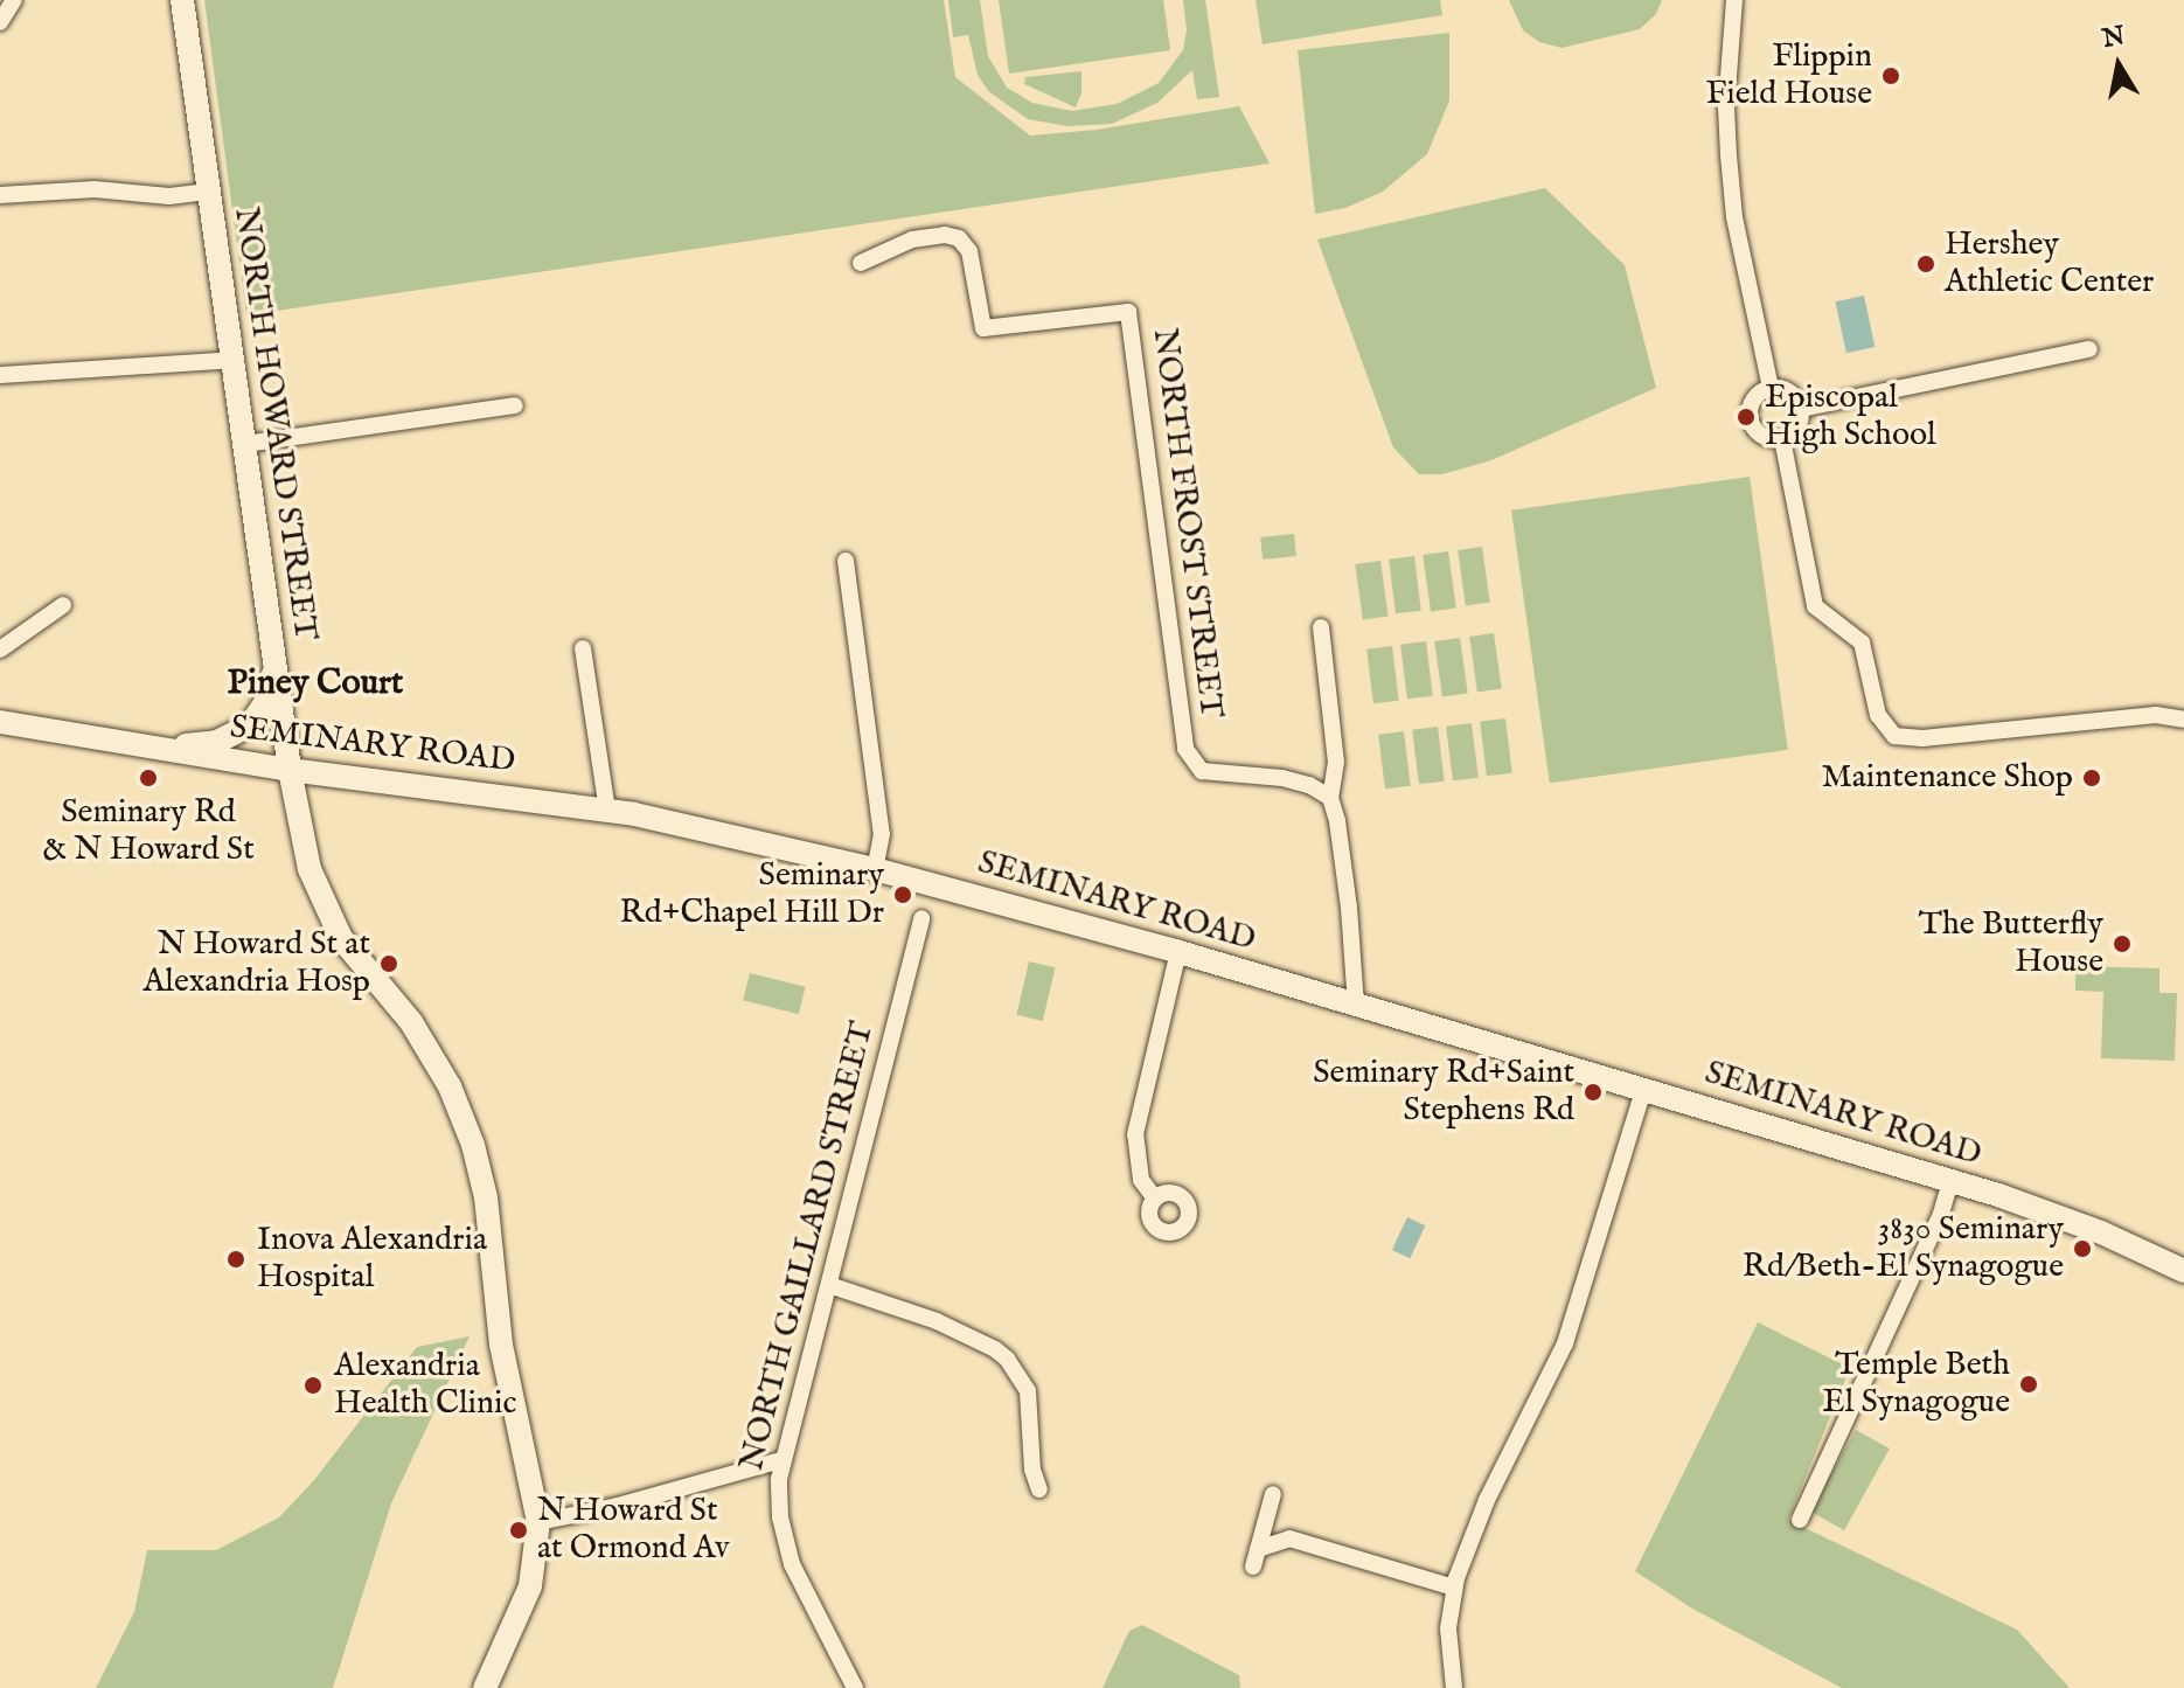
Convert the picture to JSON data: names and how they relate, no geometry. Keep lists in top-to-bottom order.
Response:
{
  "streets": {
    "main road": ["NORTH HOWARD STREET", "SEMINARY ROAD"],
    "street": ["NORTH FROST STREET", "NORTH GAILLARD STREET"]
  },
  "crossings": [
    ["NORTH HOWARD STREET", "SEMINARY ROAD"]
  ],
  "districts": ["Piney Court"],
  "places": [
    "Flippin Field House",
    "Hershey Athletic Center",
    "Episcopal High School",
    "Seminary Rd & N Howard St",
    "Maintenance Shop",
    "Seminary Rd+Chapel Hill Dr",
    "The Butterfly House",
    "N Howard St at Alexandria Hosp",
    "Seminary Rd+Saint Stephens Rd",
    "3830 Seminary Rd/Beth-El Synagogue",
    "Inova Alexandria Hospital",
    "Temple Beth El Synagogue",
    "Alexandria Health Clinic",
    "N Howard St at Ormond Av"
  ],
  "north": "top"
}
